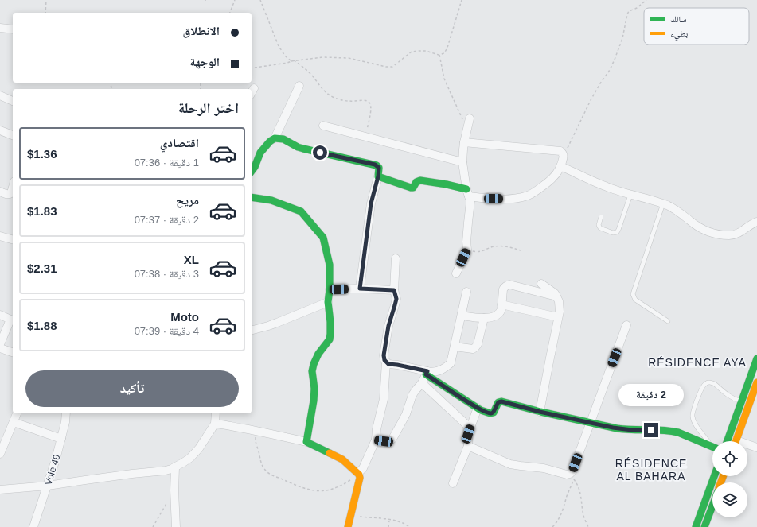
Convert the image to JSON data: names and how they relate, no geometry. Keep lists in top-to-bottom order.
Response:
{
  "streets": {
    "street": ["Voie 49"]
  },
  "districts": ["RÉSIDENCE AYA", "RÉSIDENCE AL BAHARA"],
  "legend": ["سالك", "بطيء"],
  "page": {
    "banner": ["الانطلاق", "الوجهة"],
    "heading": "اختر الرحلة",
    "list": [
      {
        "name": "اقتصادي",
        "note": "1 دقيقة · 07:36",
        "value": "$1.36"
      },
      {
        "name": "مريح",
        "note": "2 دقيقة · 07:37",
        "value": "$1.83"
      },
      {
        "name": "XL",
        "note": "3 دقيقة · 07:38",
        "value": "$2.31"
      },
      {
        "name": "Moto",
        "note": "4 دقيقة · 07:39",
        "value": "$1.88"
      }
    ],
    "buttons": "تأكيد",
    "bubble": "2 دقيقة"
  }
}
